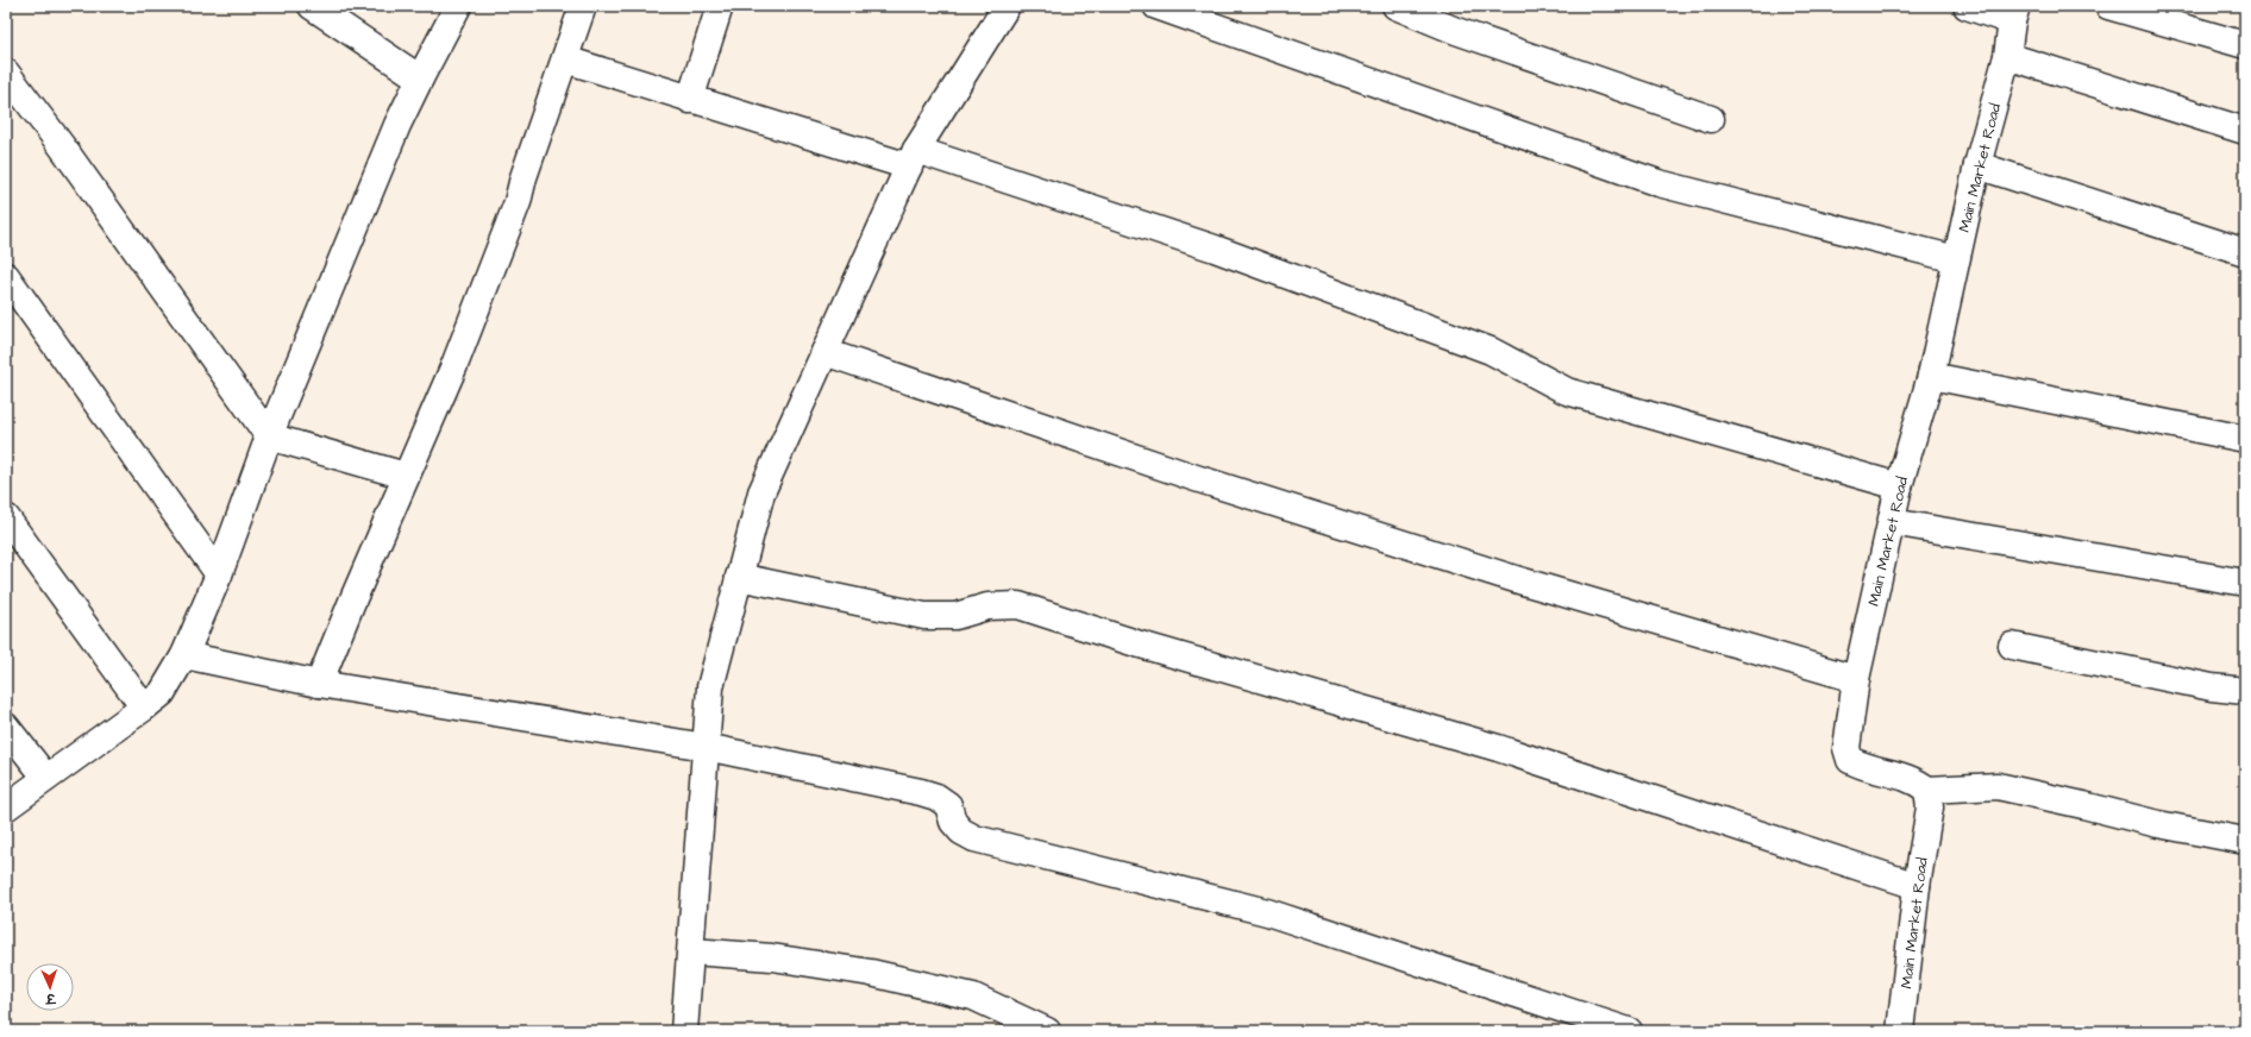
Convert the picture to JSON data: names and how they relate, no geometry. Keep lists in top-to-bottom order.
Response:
{
  "streets": {
    "street": ["Main Market Road"]
  },
  "north": "bottom"
}
